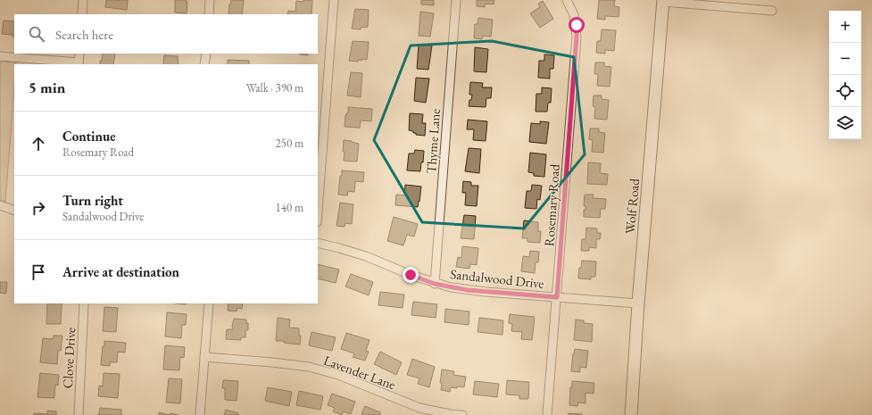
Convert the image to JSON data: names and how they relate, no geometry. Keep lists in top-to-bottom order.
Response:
{
  "streets": {
    "main road": ["Wolf Road"],
    "street": [
      "Thyme Lane",
      "Rosemary Road",
      "Sandalwood Drive",
      "Clove Drive",
      "Lavender Lane"
    ]
  },
  "crossings": [
    ["Thyme Lane", "Sandalwood Drive"],
    ["Rosemary Road", "Sandalwood Drive"],
    ["Wolf Road", "Sandalwood Drive"]
  ],
  "page": {
    "map_buttons": ["+", "−"],
    "search": "Search here",
    "heading": ["5 min", "Walk · 390 m"],
    "list": [
      ["Continue", "Rosemary Road", "250 m"],
      ["Turn right", "Sandalwood Drive", "140 m"],
      "Arrive at destination"
    ]
  }
}
